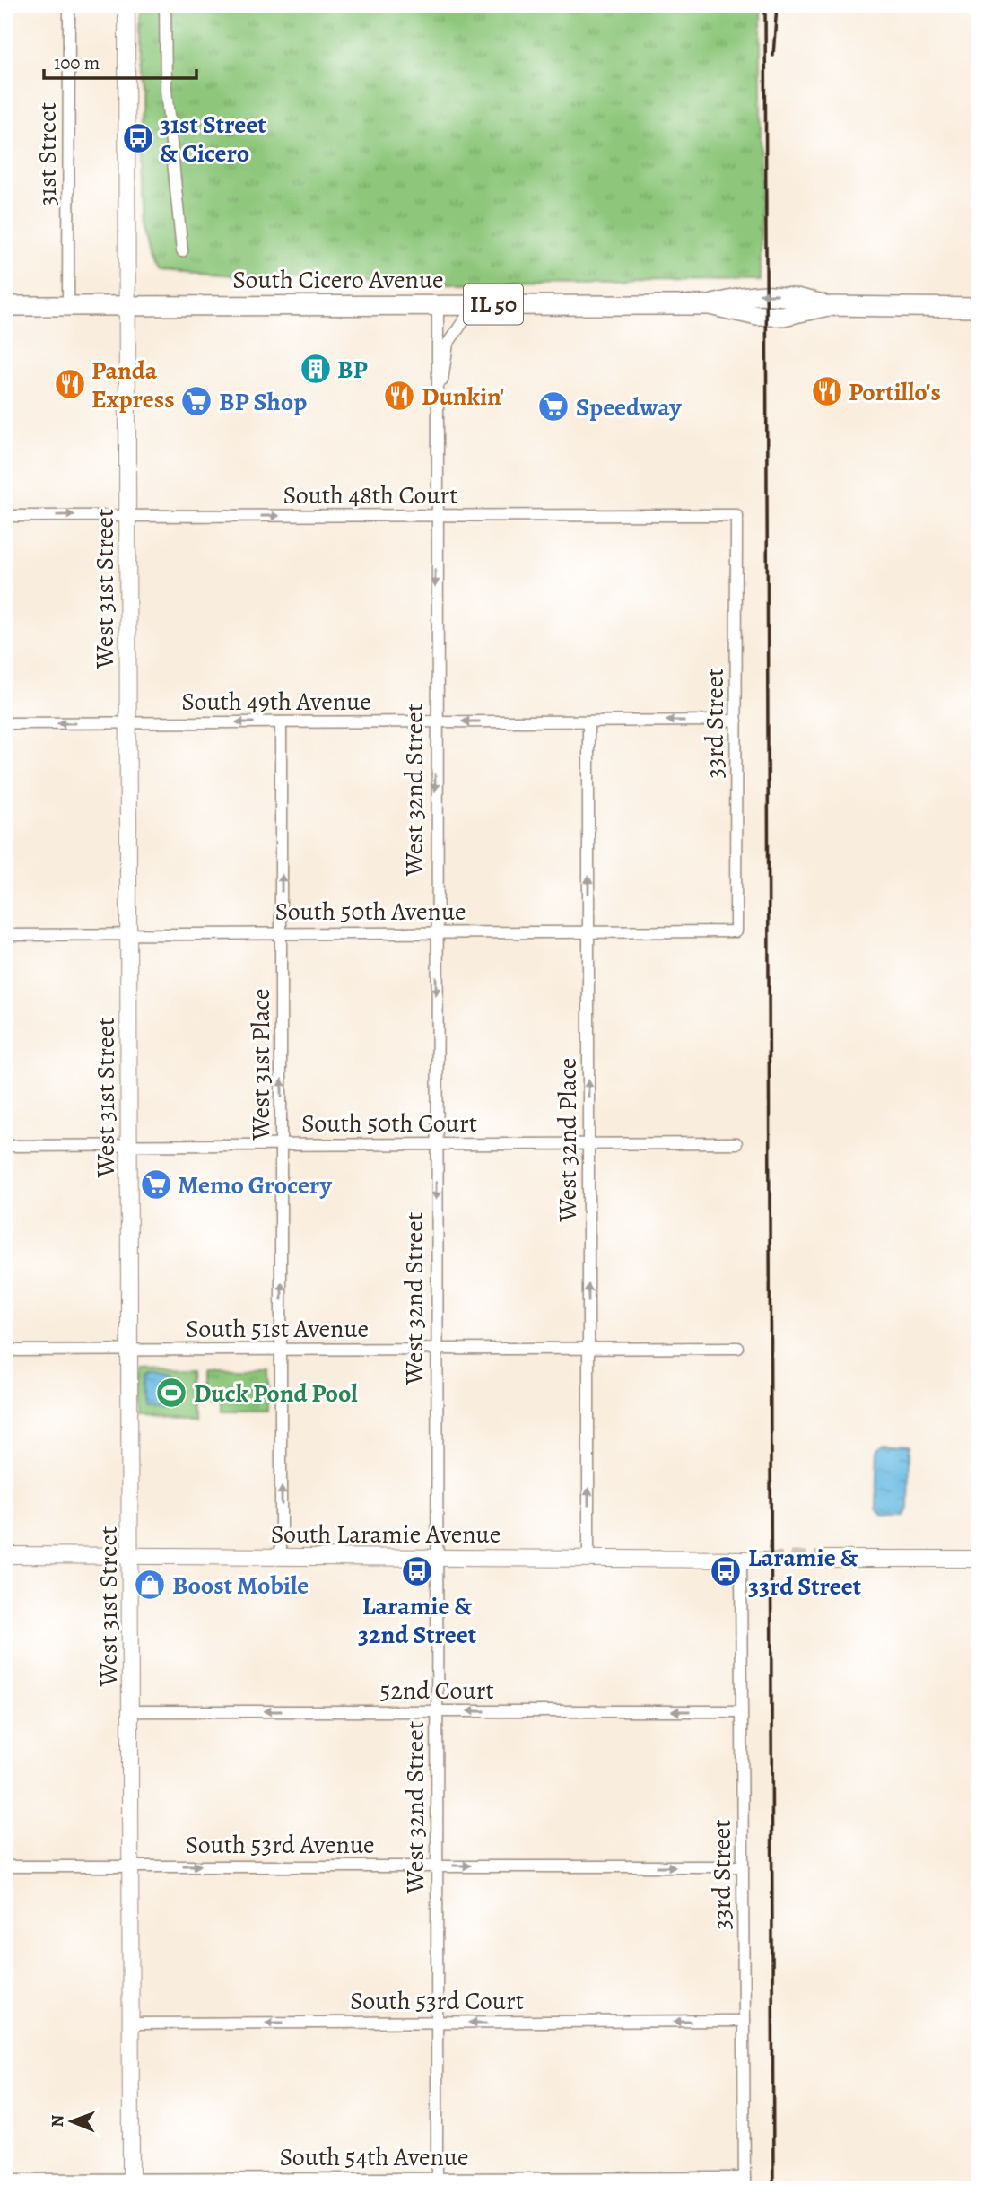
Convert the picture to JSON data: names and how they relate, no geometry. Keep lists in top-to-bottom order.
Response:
{
  "streets": {
    "main road": [
      "South Cicero Avenue",
      "IL 50",
      "West 31st Street",
      "South Laramie Avenue"
    ],
    "street": [
      "31st Street",
      "South 48th Court",
      "South 49th Avenue",
      "33rd Street",
      "West 32nd Street",
      "South 50th Avenue",
      "West 31st Place",
      "South 50th Court",
      "West 32nd Place",
      "South 51st Avenue",
      "52nd Court",
      "South 53rd Avenue",
      "South 53rd Court",
      "South 54th Avenue"
    ]
  },
  "crossings": [
    ["31st Street", "South Cicero Avenue"],
    ["South Cicero Avenue", "West 31st Street"],
    ["South Cicero Avenue", "West 32nd Street"],
    ["South 48th Court", "West 31st Street"],
    ["South 48th Court", "33rd Street"],
    ["South 48th Court", "West 32nd Street"],
    ["West 31st Street", "South 49th Avenue"],
    ["West 31st Street", "South 50th Avenue"],
    ["West 31st Street", "South 50th Court"],
    ["West 31st Street", "South 51st Avenue"],
    ["West 31st Street", "South Laramie Avenue"],
    ["West 31st Street", "52nd Court"],
    ["West 31st Street", "South 53rd Avenue"],
    ["West 31st Street", "South 53rd Court"],
    ["West 31st Street", "South 54th Avenue"],
    ["South 49th Avenue", "33rd Street"],
    ["South 49th Avenue", "West 32nd Street"],
    ["South 49th Avenue", "West 31st Place"],
    ["South 49th Avenue", "West 32nd Place"],
    ["33rd Street", "South 50th Avenue"],
    ["33rd Street", "South Laramie Avenue"],
    ["33rd Street", "52nd Court"],
    ["33rd Street", "South 53rd Avenue"],
    ["33rd Street", "South 53rd Court"],
    ["33rd Street", "South 54th Avenue"],
    ["West 32nd Street", "South 50th Avenue"],
    ["West 32nd Street", "South 50th Court"],
    ["West 32nd Street", "South 51st Avenue"],
    ["West 32nd Street", "South Laramie Avenue"],
    ["West 32nd Street", "52nd Court"],
    ["West 32nd Street", "South 53rd Avenue"],
    ["West 32nd Street", "South 53rd Court"],
    ["West 32nd Street", "South 54th Avenue"],
    ["South 50th Avenue", "West 31st Place"],
    ["South 50th Avenue", "West 32nd Place"],
    ["West 31st Place", "South 50th Court"],
    ["West 31st Place", "South 51st Avenue"],
    ["West 31st Place", "South Laramie Avenue"],
    ["South 50th Court", "West 32nd Place"],
    ["West 32nd Place", "South 51st Avenue"],
    ["West 32nd Place", "South Laramie Avenue"]
  ],
  "one_way": [
    "South 48th Court",
    "South 49th Avenue",
    "West 32nd Street",
    "West 31st Place",
    "West 32nd Place",
    "52nd Court",
    "South 53rd Avenue",
    "South 53rd Court"
  ],
  "places": {
    "bus stop": ["31st Street & Cicero", "Laramie & 32nd Street", "Laramie & 33rd Street"],
    "building": ["BP"],
    "restaurant": ["Panda Express", "Portillo's", "Dunkin'"],
    "supermarket": ["BP Shop", "Speedway", "Memo Grocery"],
    "sports": ["Duck Pond Pool"],
    "shop": ["Boost Mobile"]
  },
  "scale_bar": "100 m",
  "north": "left"
}
